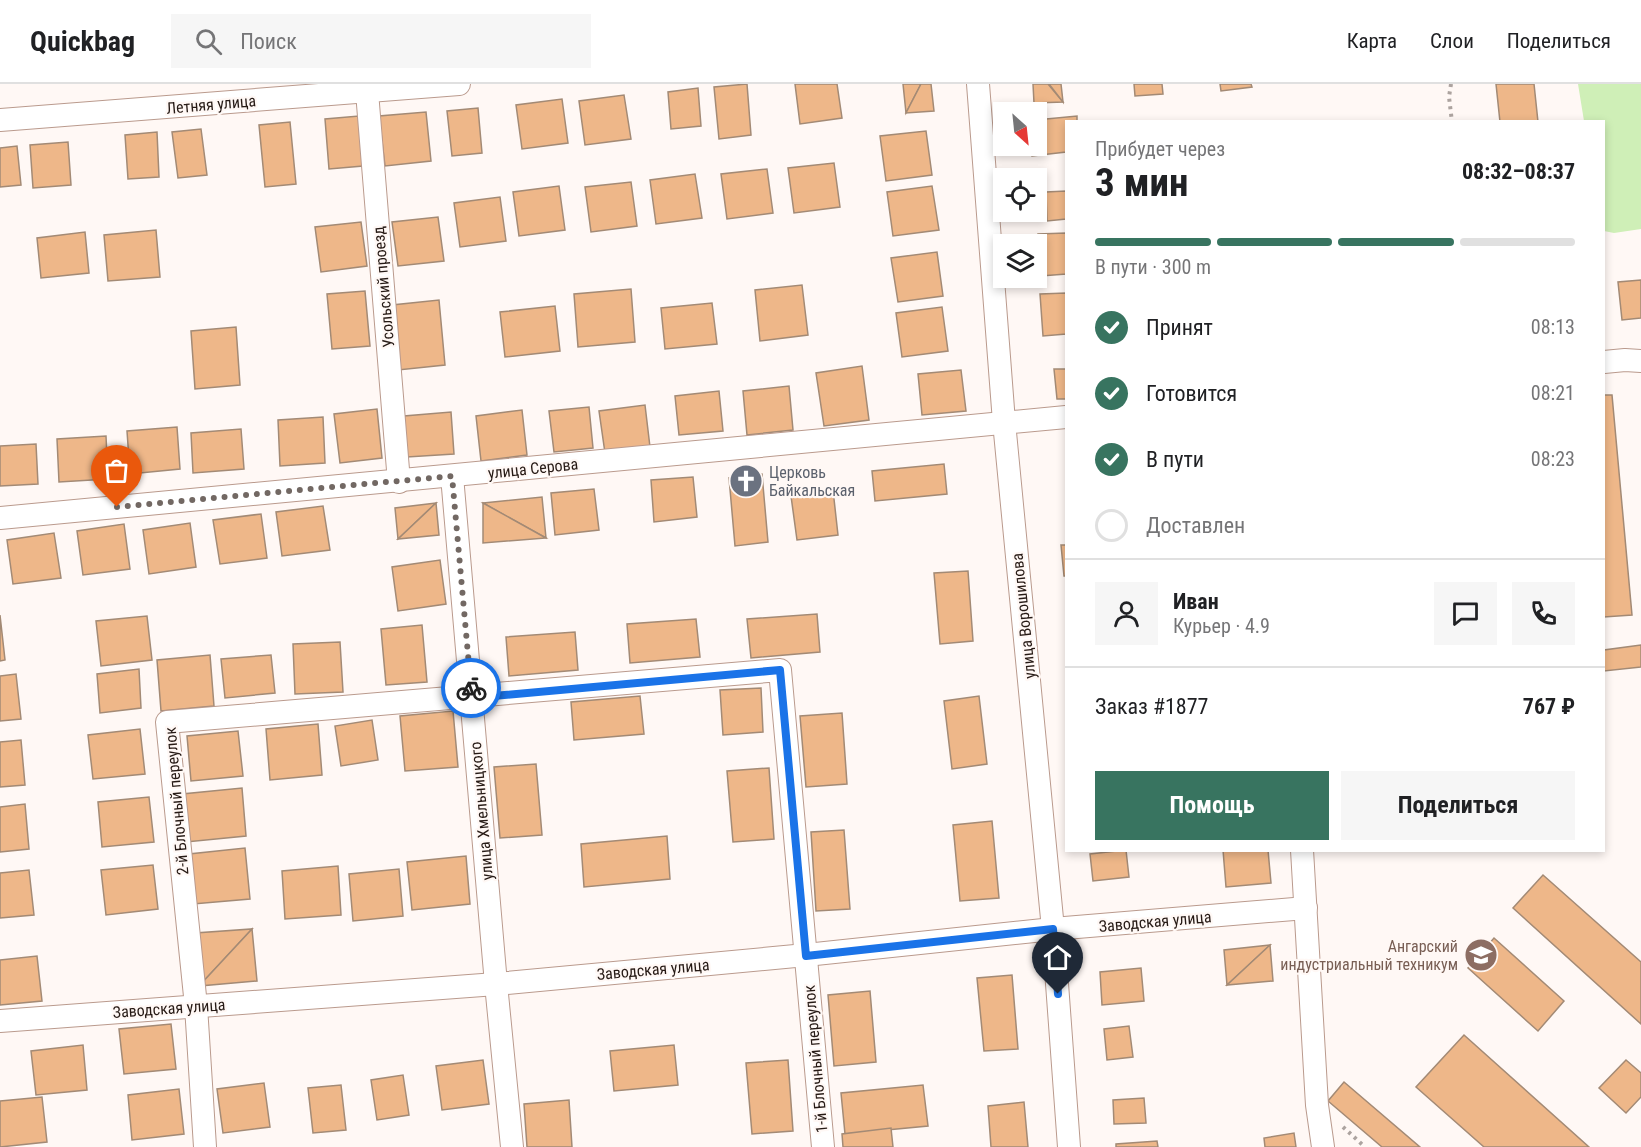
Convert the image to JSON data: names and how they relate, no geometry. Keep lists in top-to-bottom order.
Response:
{
  "streets": {
    "street": [
      "Летняя улица",
      "Усольский проезд",
      "улица Серова",
      "улица Ворошилова",
      "2-й Блочный переулок",
      "улица Хмельницкого",
      "Заводская улица",
      "1-й Блочный переулок"
    ]
  },
  "crossings": [
    ["Летняя улица", "Усольский проезд"],
    ["Усольский проезд", "улица Серова"],
    ["улица Серова", "улица Ворошилова"],
    ["улица Серова", "улица Хмельницкого"],
    ["улица Ворошилова", "Заводская улица"],
    ["2-й Блочный переулок", "улица Хмельницкого"],
    ["2-й Блочный переулок", "Заводская улица"],
    ["2-й Блочный переулок", "1-й Блочный переулок"],
    ["улица Хмельницкого", "Заводская улица"],
    ["улица Хмельницкого", "1-й Блочный переулок"],
    ["Заводская улица", "1-й Блочный переулок"]
  ],
  "places": {
    "church": ["Церковь Байкальская"],
    "school or university": ["Ангарский индустриальный техникум"]
  },
  "north": "bottom right",
  "page": {
    "header": "Quickbag",
    "search": "Поиск",
    "nav": ["Карта", "Слои", "Поделиться"],
    "heading": ["3 мин", "Прибудет через", "08:32–08:37"],
    "panel": [
      "Иван",
      "Курьер · 4.9",
      "Заказ #1877",
      "767 ₽"
    ],
    "bar": "В пути · 300 m",
    "list": [
      ["Принят", "08:13"],
      ["Готовится", "08:21"],
      ["В пути", "08:23"],
      "Доставлен"
    ],
    "buttons": ["Помощь", "Поделиться"]
  }
}
